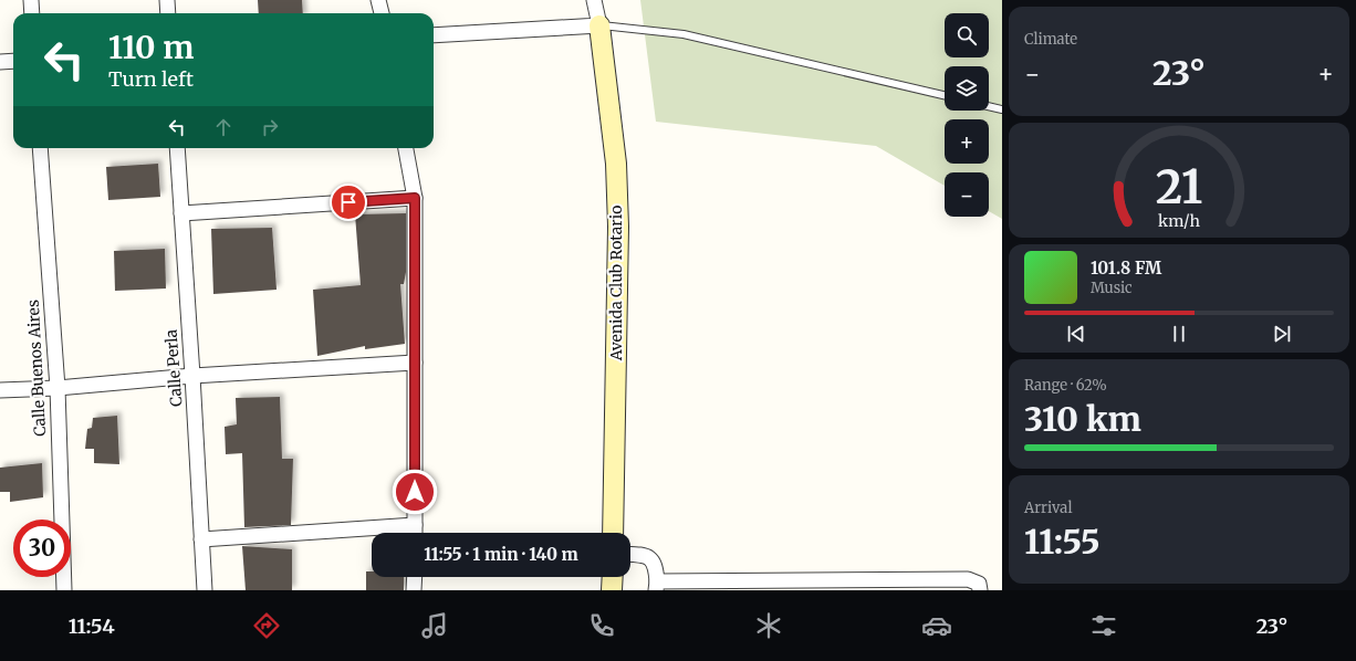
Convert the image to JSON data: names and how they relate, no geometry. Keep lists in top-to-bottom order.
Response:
{
  "streets": {
    "main road": ["Avenida Club Rotario"],
    "street": ["Calle Buenos Aires", "Calle Perla"]
  },
  "page": {
    "tile": [
      "Climate",
      ["Range · 62%", "310 km"],
      ["Arrival", "11:55"]
    ],
    "map_buttons": ["+", "−"],
    "turn": ["110 m", "Turn left"],
    "heat": ["−", "23°", "+"],
    "song": ["101.8 FM", "Music"],
    "limit": "30",
    "trip": "11:55 · 1 min · 140 m",
    "tabs": ["11:54", "23°"],
    "gauge": ["21", "km/h"]
  }
}
